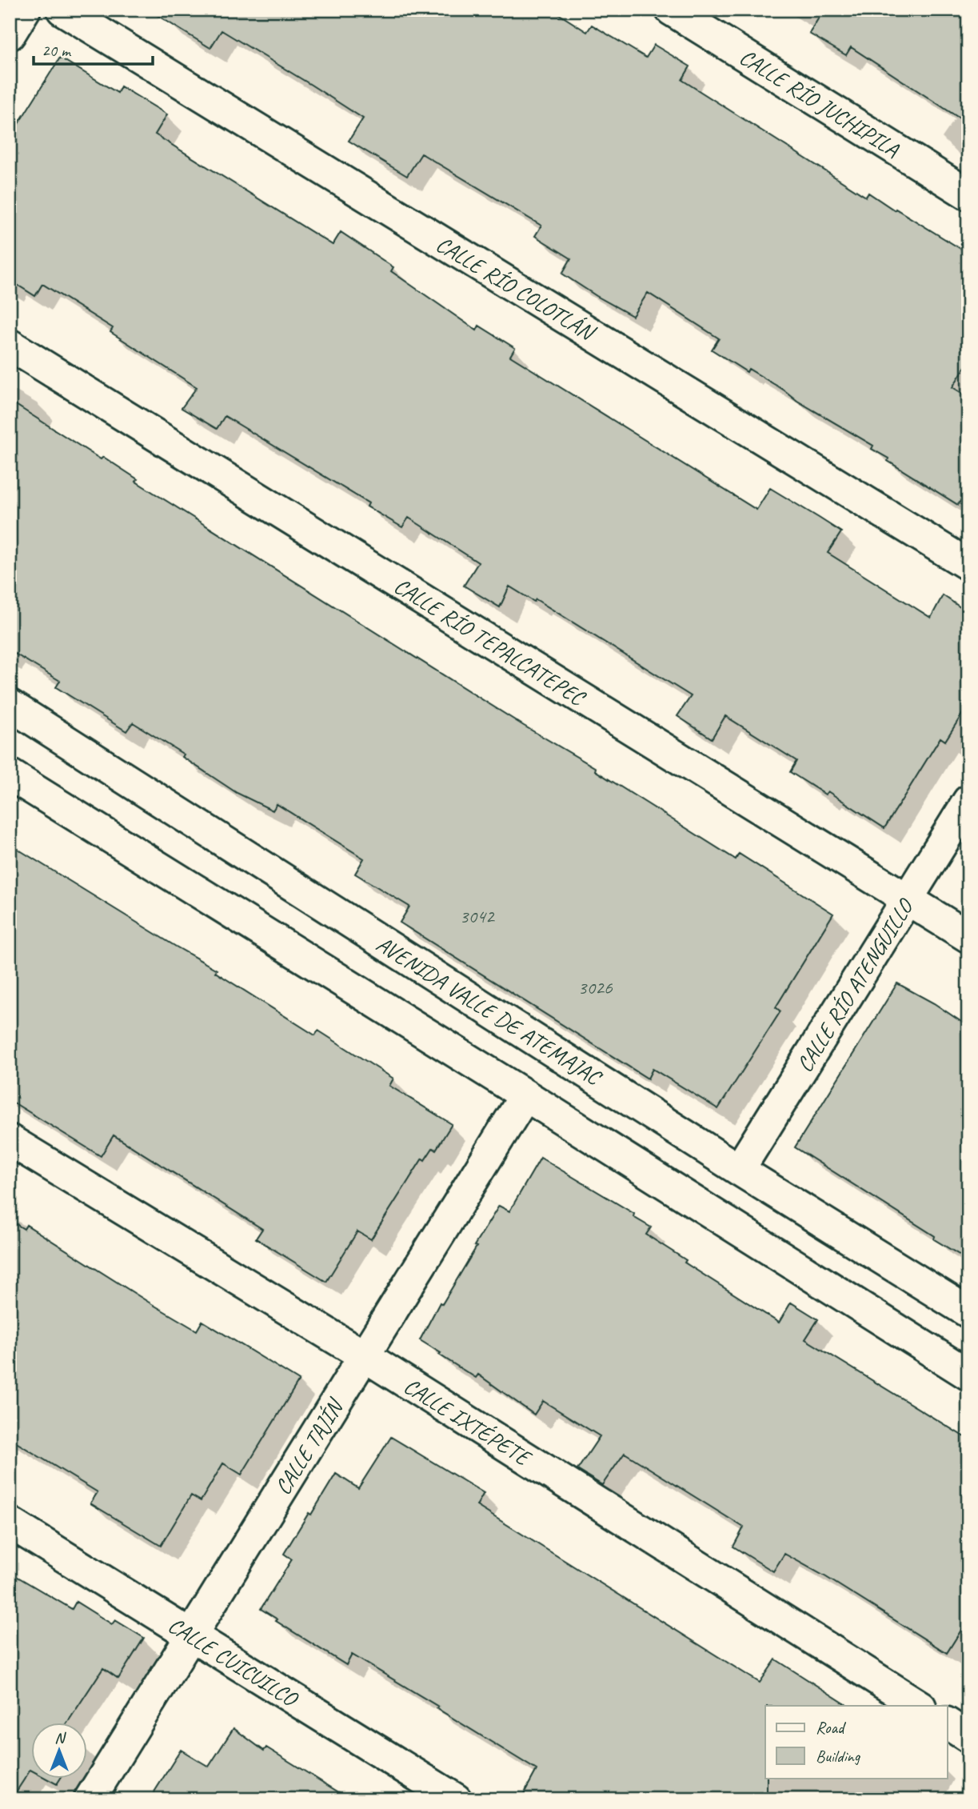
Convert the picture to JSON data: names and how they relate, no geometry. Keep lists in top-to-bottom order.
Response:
{
  "streets": {
    "street": [
      "CALLE RÍO JUCHIPILA",
      "CALLE RÍO COLOTLÁN",
      "CALLE RÍO TEPALCATEPEC",
      "CALLE RÍO ATENGUILLO",
      "AVENIDA VALLE DE ATEMAJAC",
      "CALLE IXTÉPETE",
      "CALLE TAJÍN",
      "CALLE CUICUILCO"
    ]
  },
  "crossings": [
    ["CALLE RÍO TEPALCATEPEC", "CALLE RÍO ATENGUILLO"],
    ["CALLE RÍO ATENGUILLO", "AVENIDA VALLE DE ATEMAJAC"],
    ["CALLE IXTÉPETE", "CALLE TAJÍN"],
    ["CALLE TAJÍN", "CALLE CUICUILCO"]
  ],
  "house_numbers": ["3042", "3026"],
  "legend": ["Road", "Building"],
  "scale_bar": "20 m",
  "north": "top"
}
